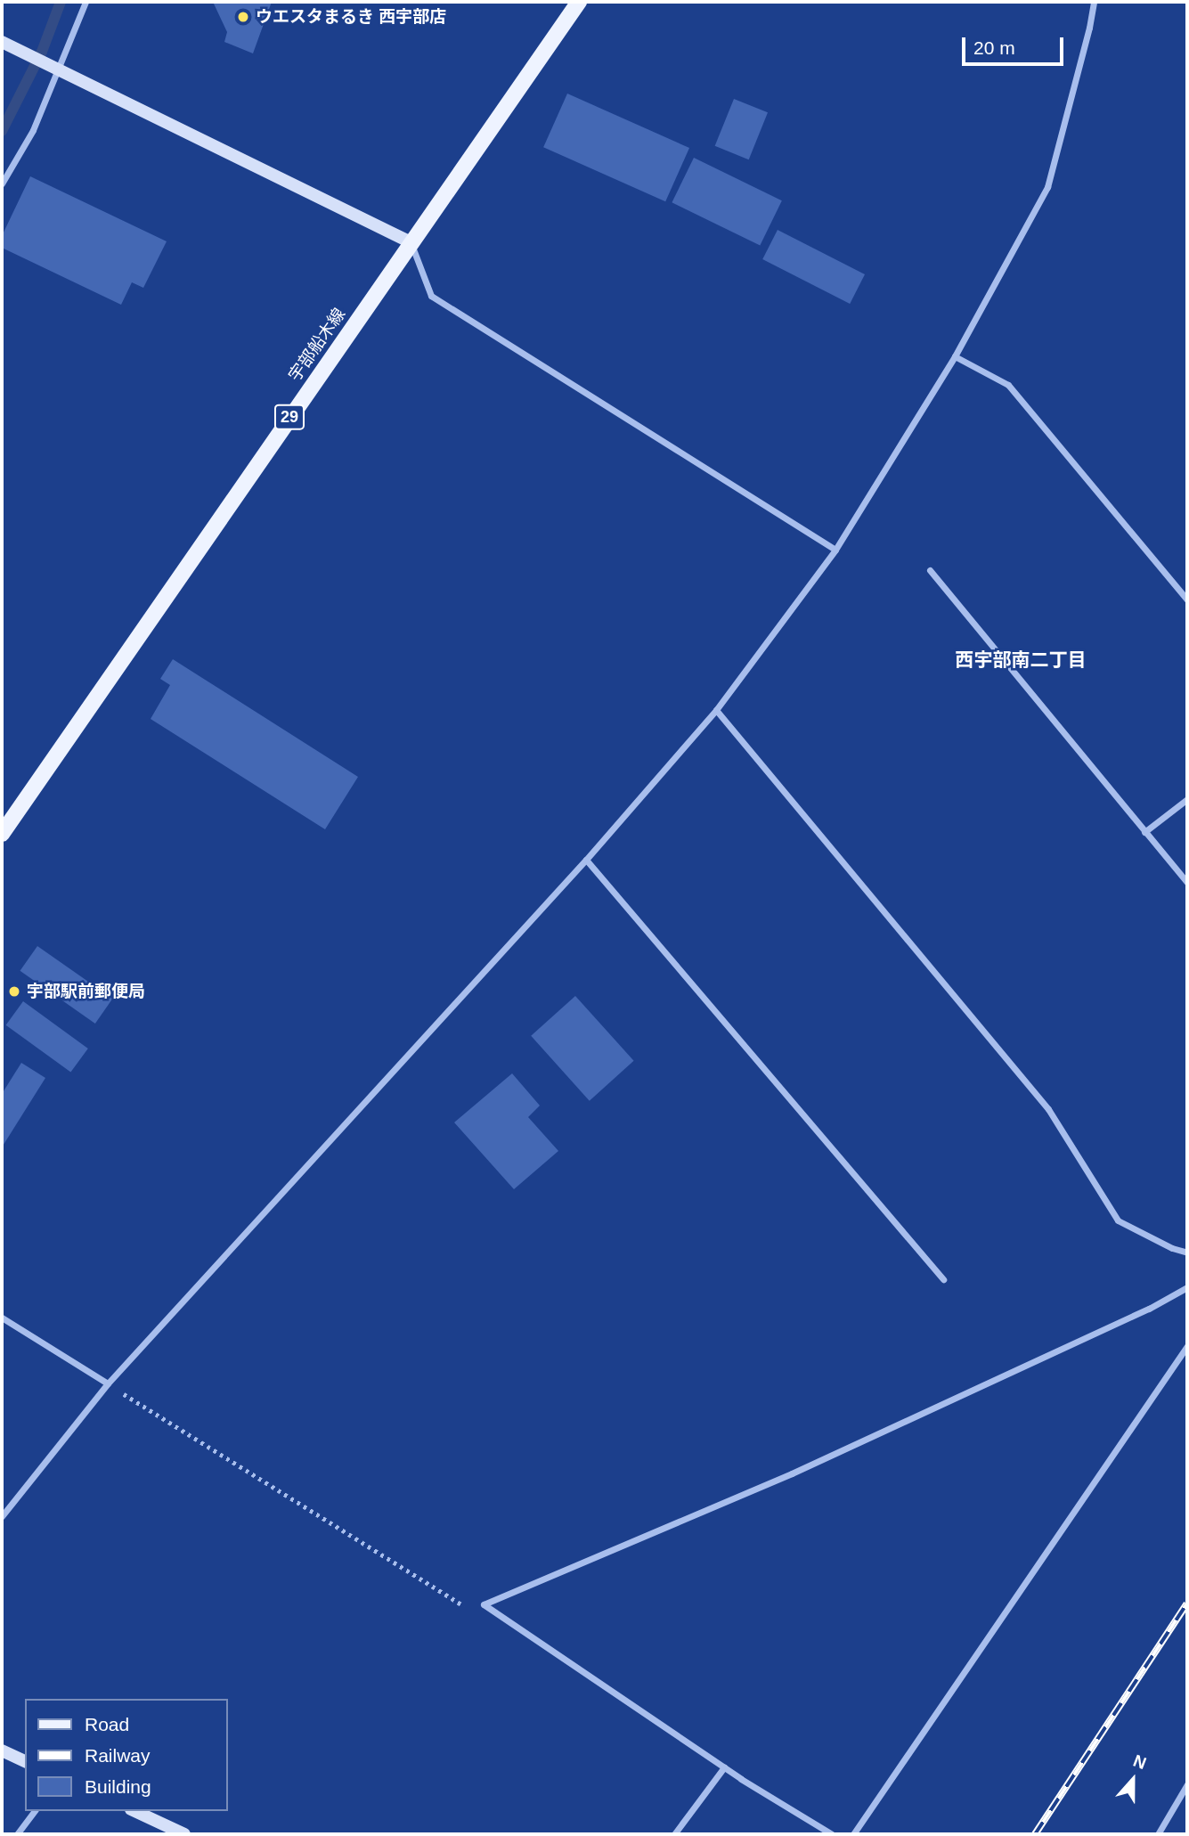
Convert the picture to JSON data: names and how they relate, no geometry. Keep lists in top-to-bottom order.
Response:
{
  "streets": {
    "main road": ["宇部船木線", "29"]
  },
  "districts": ["西宇部南二丁目"],
  "places": ["ウエスタまるき 西宇部店", "宇部駅前郵便局"],
  "legend": ["Road", "Railway", "Building"],
  "scale_bar": "20 m",
  "north": "top"
}
